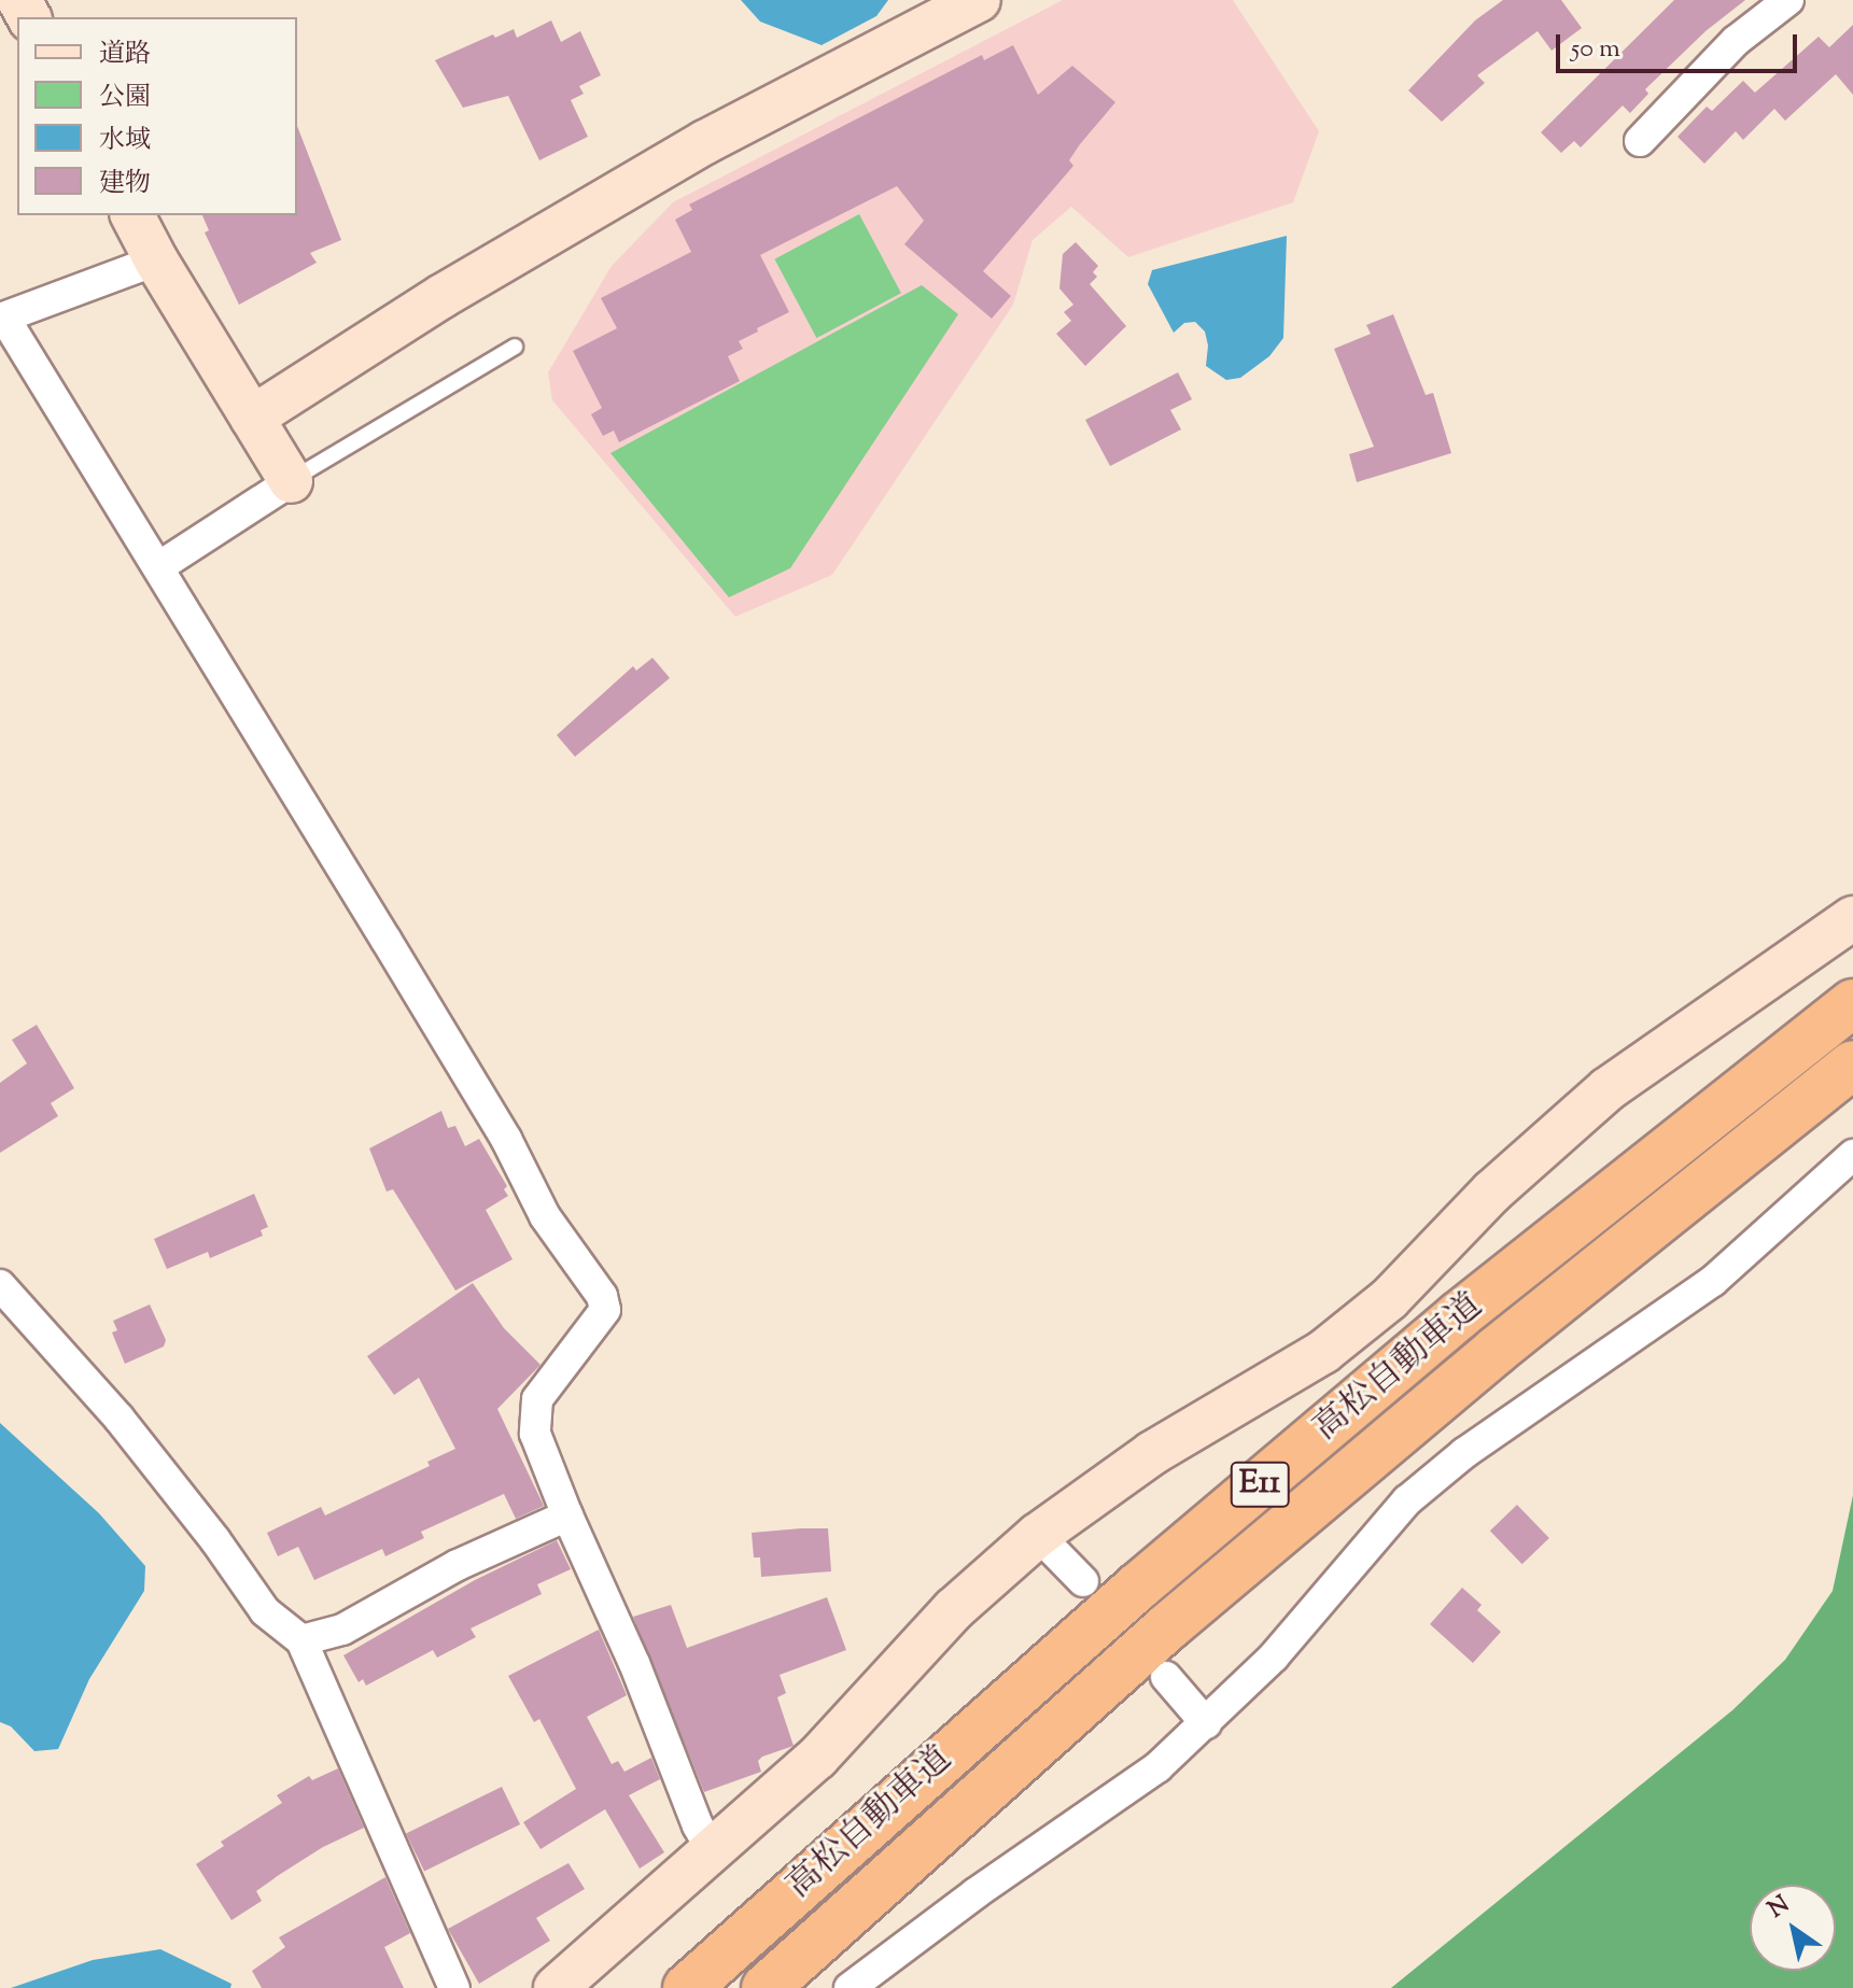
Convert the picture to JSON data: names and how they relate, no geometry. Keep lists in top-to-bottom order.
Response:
{
  "streets": {
    "highway": ["高松自動車道", "E11"]
  },
  "legend": [
    "道路",
    "公園",
    "水域",
    "建物"
  ],
  "scale_bar": "50 m",
  "north": "top left"
}
